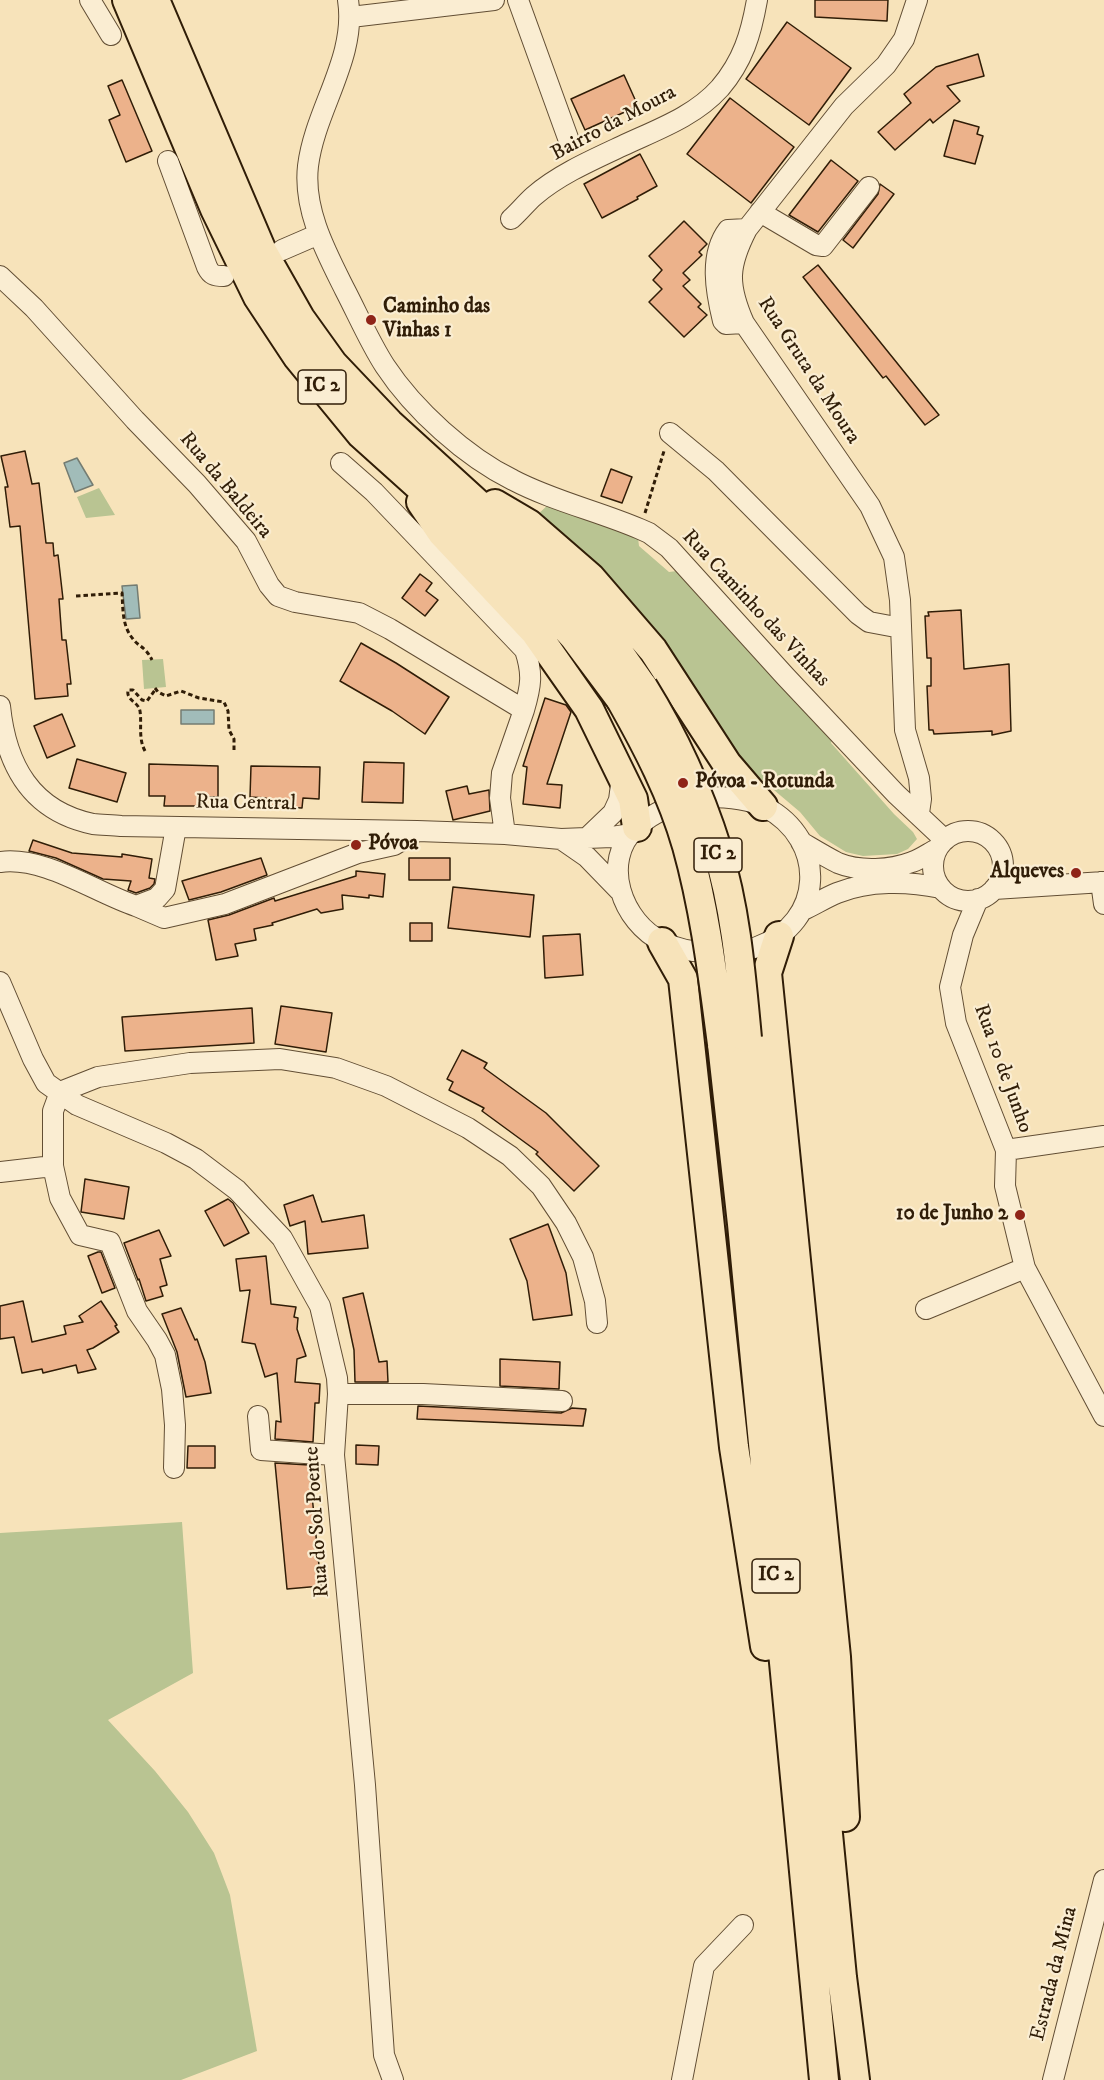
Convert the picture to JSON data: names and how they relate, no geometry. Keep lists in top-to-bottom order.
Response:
{
  "streets": {
    "highway": ["IC 2"],
    "street": [
      "Bairro da Moura",
      "Rua Gruta da Moura",
      "Rua da Baldeira",
      "Rua Caminho das Vinhas",
      "Rua Central",
      "Rua 10 de Junho",
      "Rua do Sol Poente",
      "Estrada da Mina"
    ]
  },
  "crossings": [
    ["Rua Gruta da Moura", "Rua Caminho das Vinhas"],
    ["Rua Caminho das Vinhas", "Rua 10 de Junho"]
  ],
  "places": [
    "Caminho das Vinhas 1",
    "Póvoa - Rotunda",
    "Póvoa",
    "Alqueves",
    "10 de Junho 2"
  ]
}
